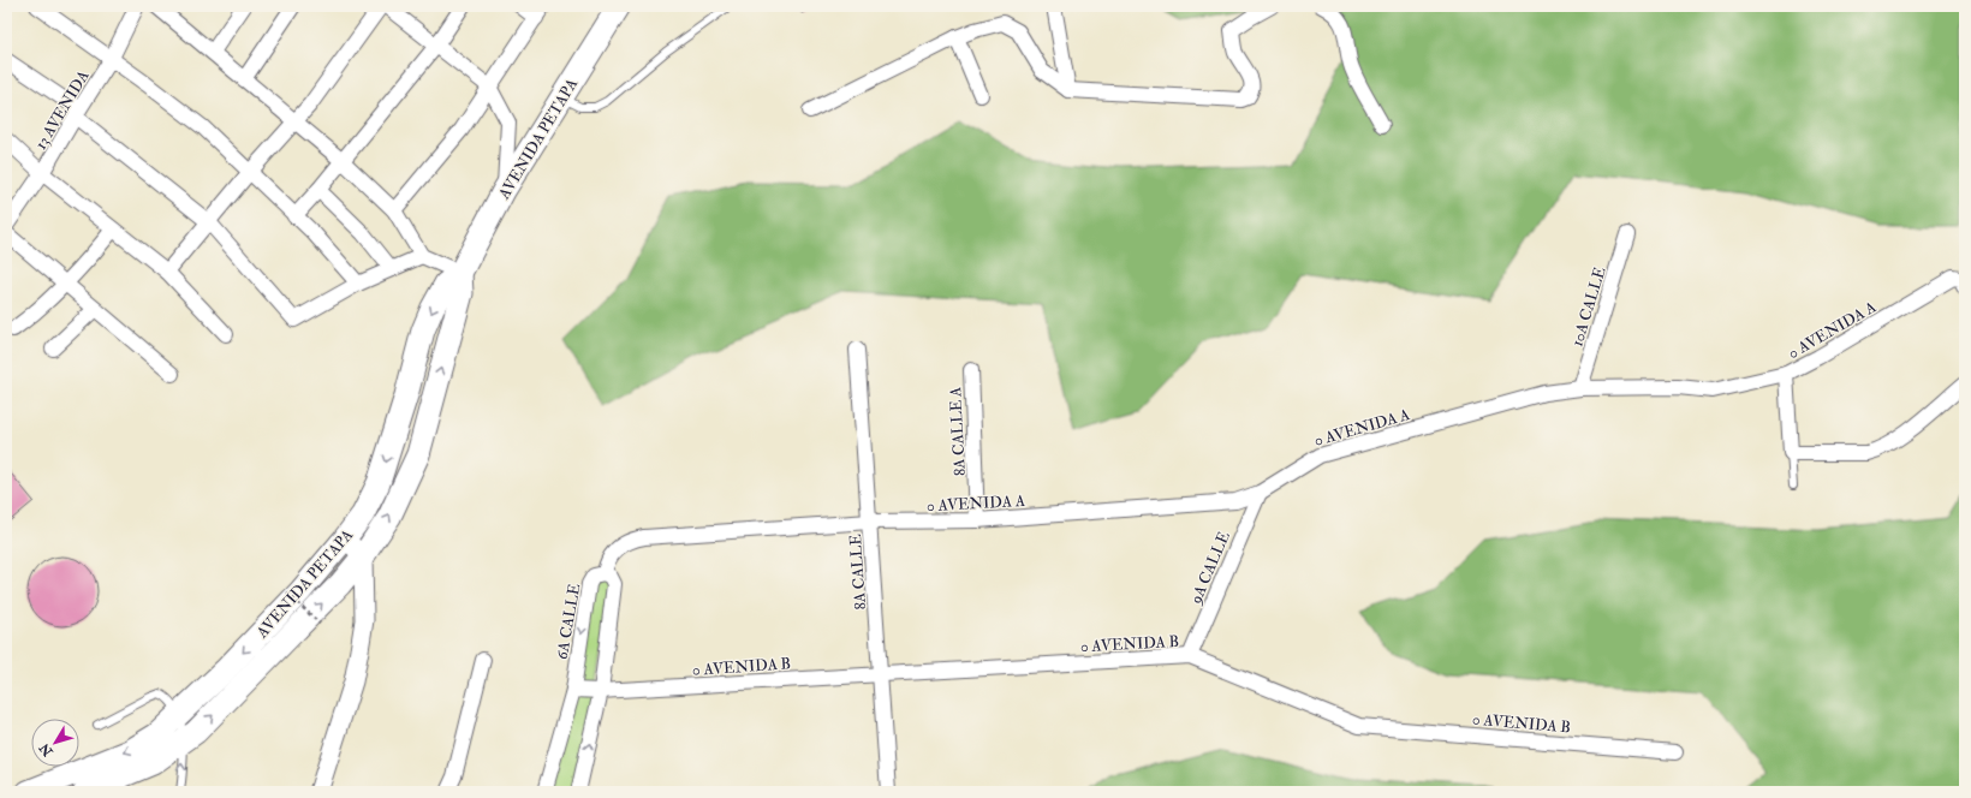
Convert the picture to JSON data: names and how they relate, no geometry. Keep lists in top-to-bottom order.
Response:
{
  "streets": {
    "main road": ["AVENIDA PETAPA"],
    "street": [
      "13 AVENIDA",
      "10A CALLE",
      "0 AVENIDA A",
      "8A CALLE A",
      "9A CALLE",
      "8A CALLE",
      "6A CALLE",
      "0 AVENIDA B"
    ]
  },
  "crossings": [
    ["10A CALLE", "0 AVENIDA A"],
    ["0 AVENIDA A", "8A CALLE A"],
    ["0 AVENIDA A", "9A CALLE"],
    ["0 AVENIDA A", "8A CALLE"],
    ["0 AVENIDA A", "6A CALLE"],
    ["9A CALLE", "0 AVENIDA B"],
    ["8A CALLE", "0 AVENIDA B"],
    ["6A CALLE", "0 AVENIDA B"]
  ],
  "north": "bottom left"
}
